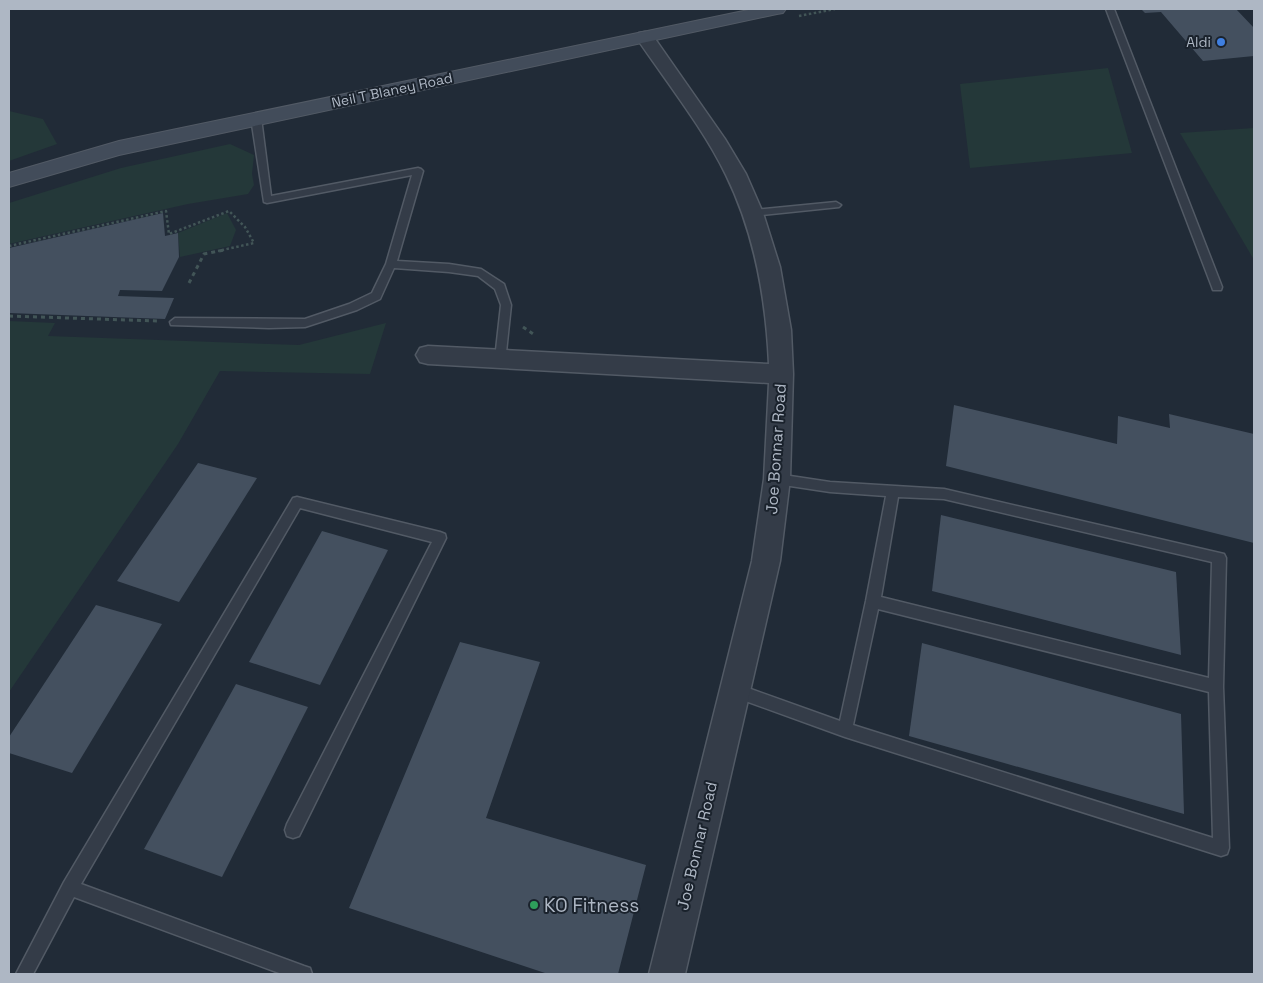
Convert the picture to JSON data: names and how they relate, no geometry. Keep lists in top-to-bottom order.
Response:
{
  "streets": {
    "main road": ["Neil T Blaney Road"],
    "street": ["Joe Bonnar Road"]
  },
  "crossings": [
    ["Neil T Blaney Road", "Joe Bonnar Road"]
  ],
  "places": ["Aldi", "KO Fitness"]
}
